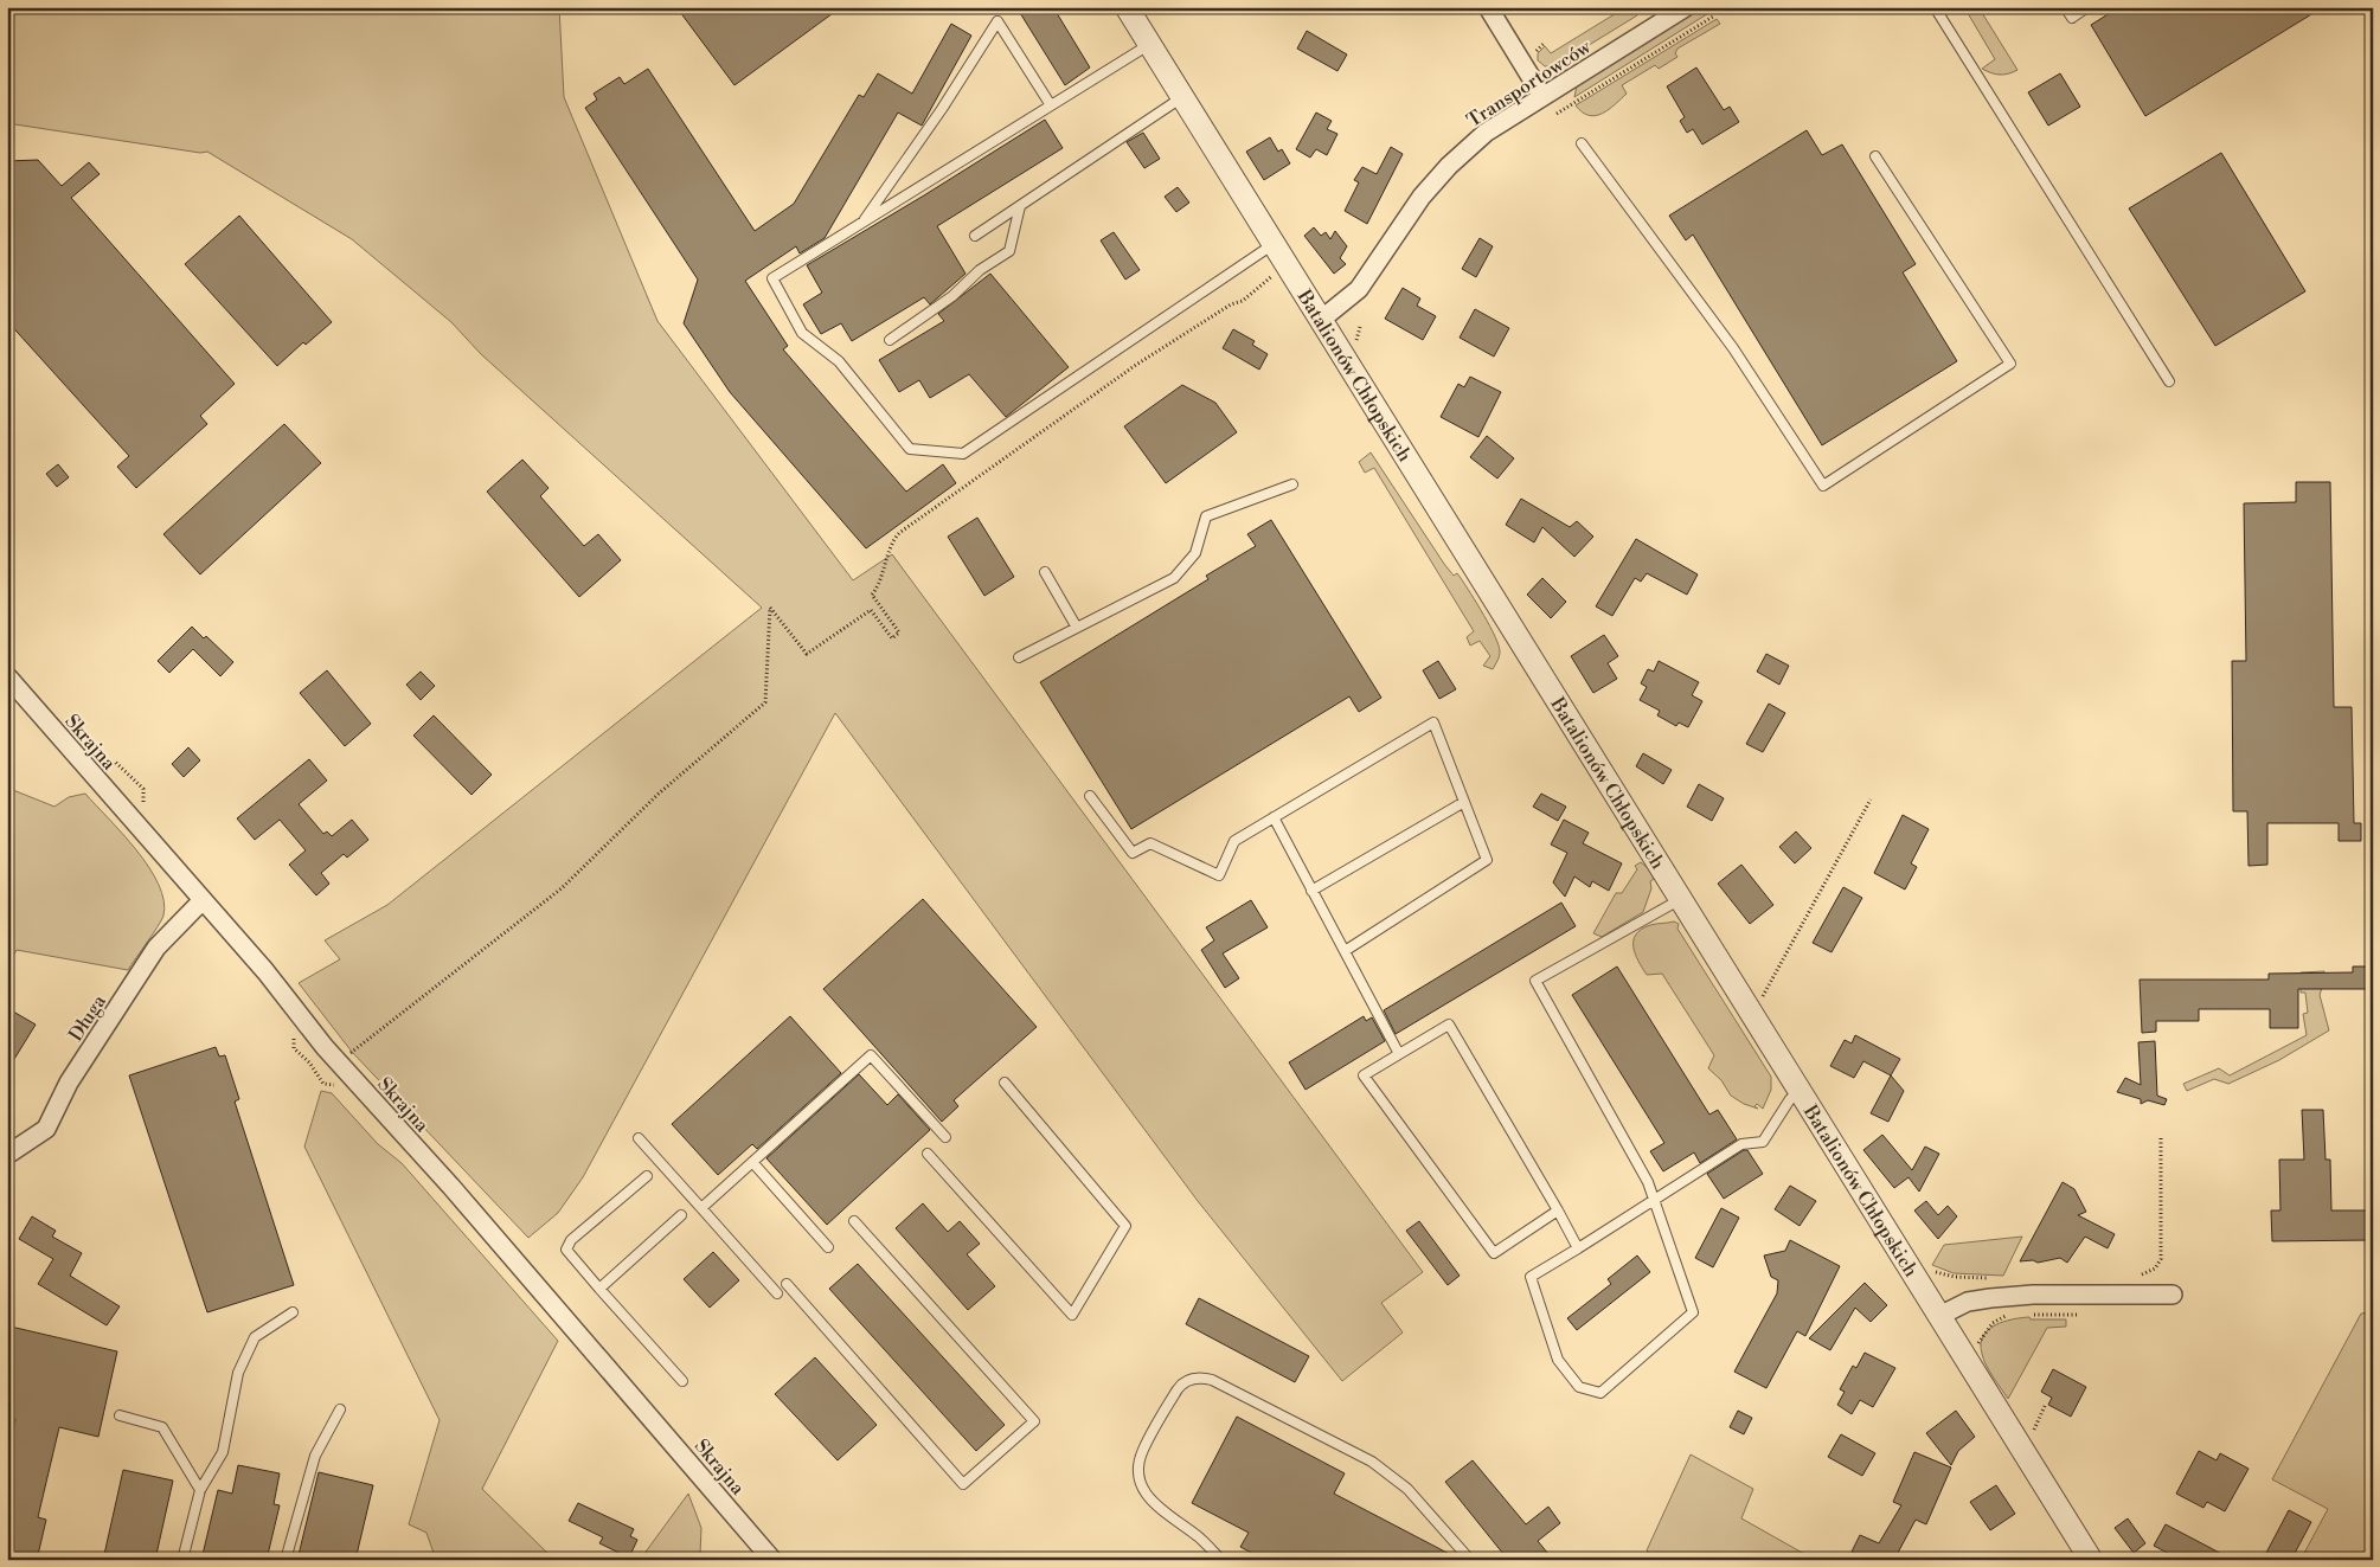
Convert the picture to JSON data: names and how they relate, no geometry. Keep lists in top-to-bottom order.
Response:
{
  "streets": {
    "street": [
      "Transportowców",
      "Batalionów Chłopskich",
      "Skrajna",
      "Długa"
    ]
  },
  "crossings": [
    ["Transportowców", "Batalionów Chłopskich"],
    ["Skrajna", "Długa"]
  ]
}
